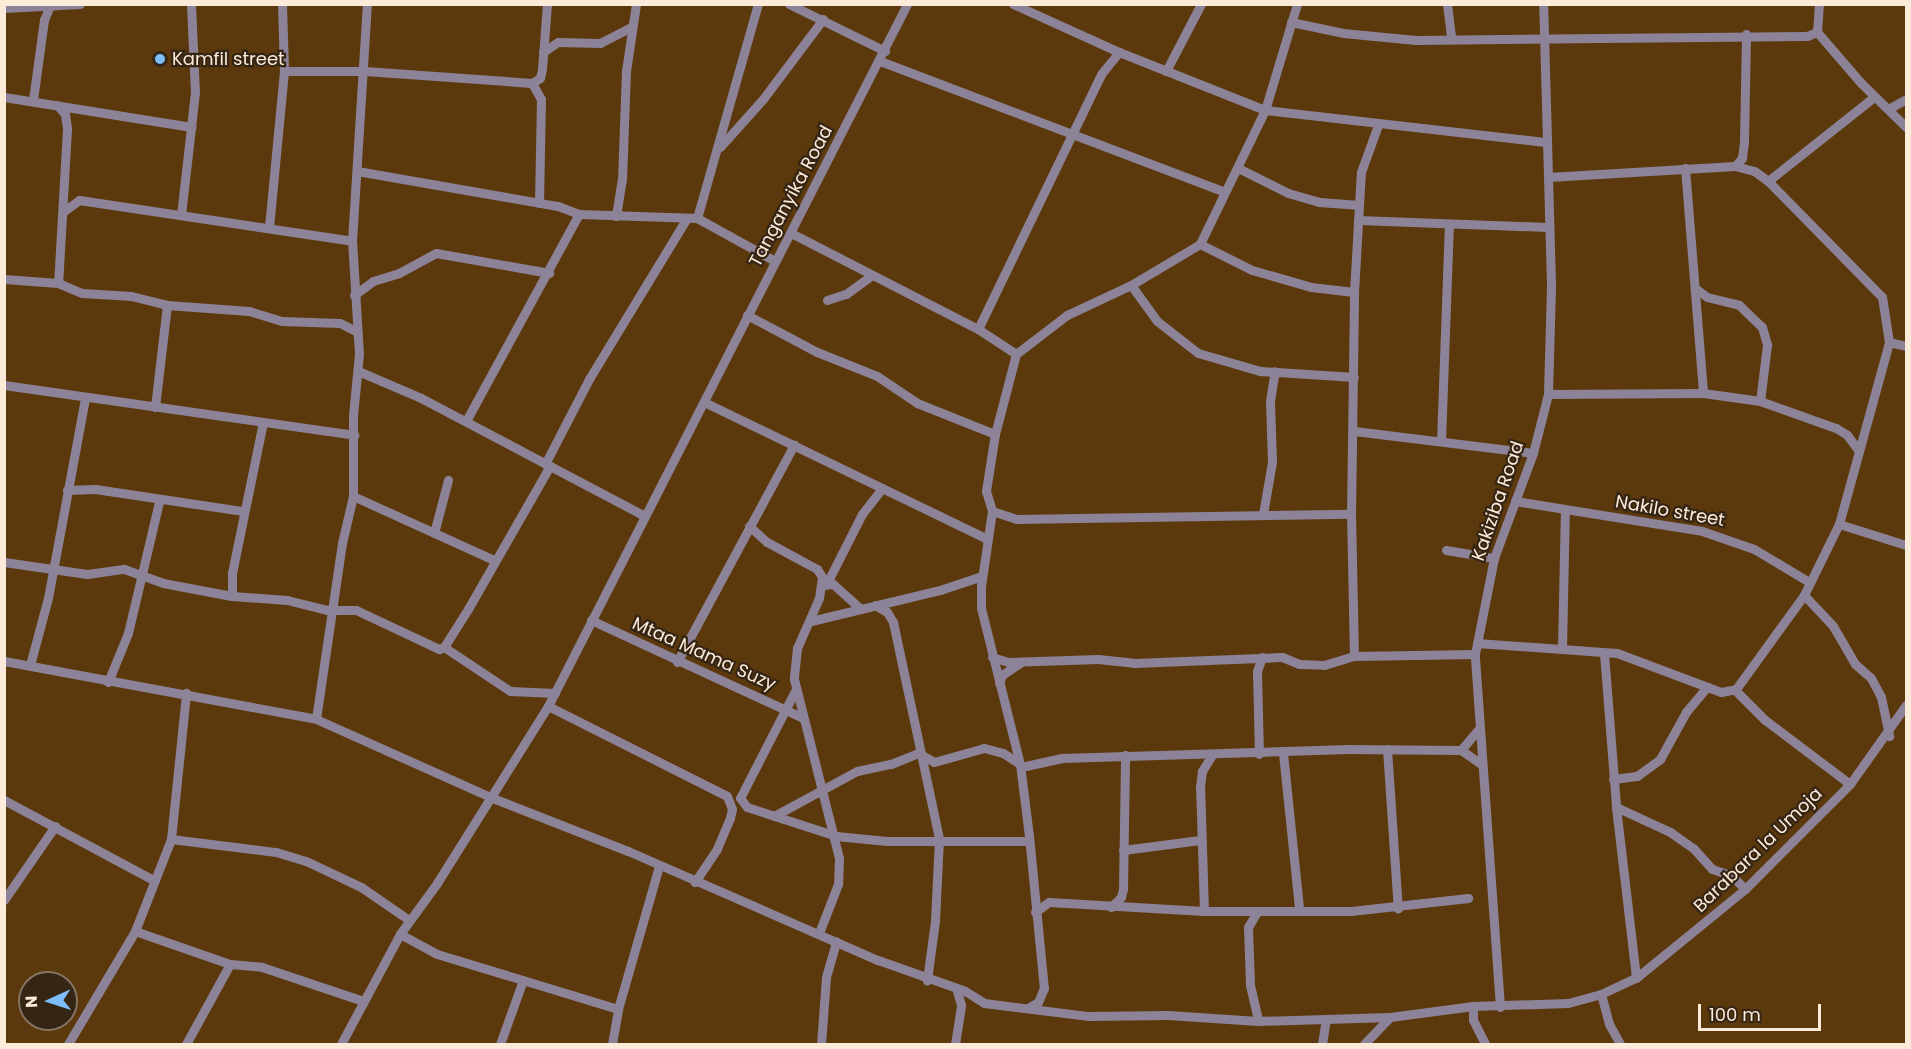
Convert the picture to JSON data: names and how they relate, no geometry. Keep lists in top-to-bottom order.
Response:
{
  "streets": {
    "street": [
      "Tanganyika Road",
      "Kakiziba Road",
      "Nakilo street",
      "Mtaa Mama Suzy",
      "Barabara la Umoja"
    ]
  },
  "crossings": [
    ["Tanganyika Road", "Mtaa Mama Suzy"],
    ["Tanganyika Road", "Barabara la Umoja"],
    ["Kakiziba Road", "Nakilo street"],
    ["Kakiziba Road", "Barabara la Umoja"]
  ],
  "places": ["Kamfil street"],
  "scale_bar": "100 m",
  "north": "left"
}
